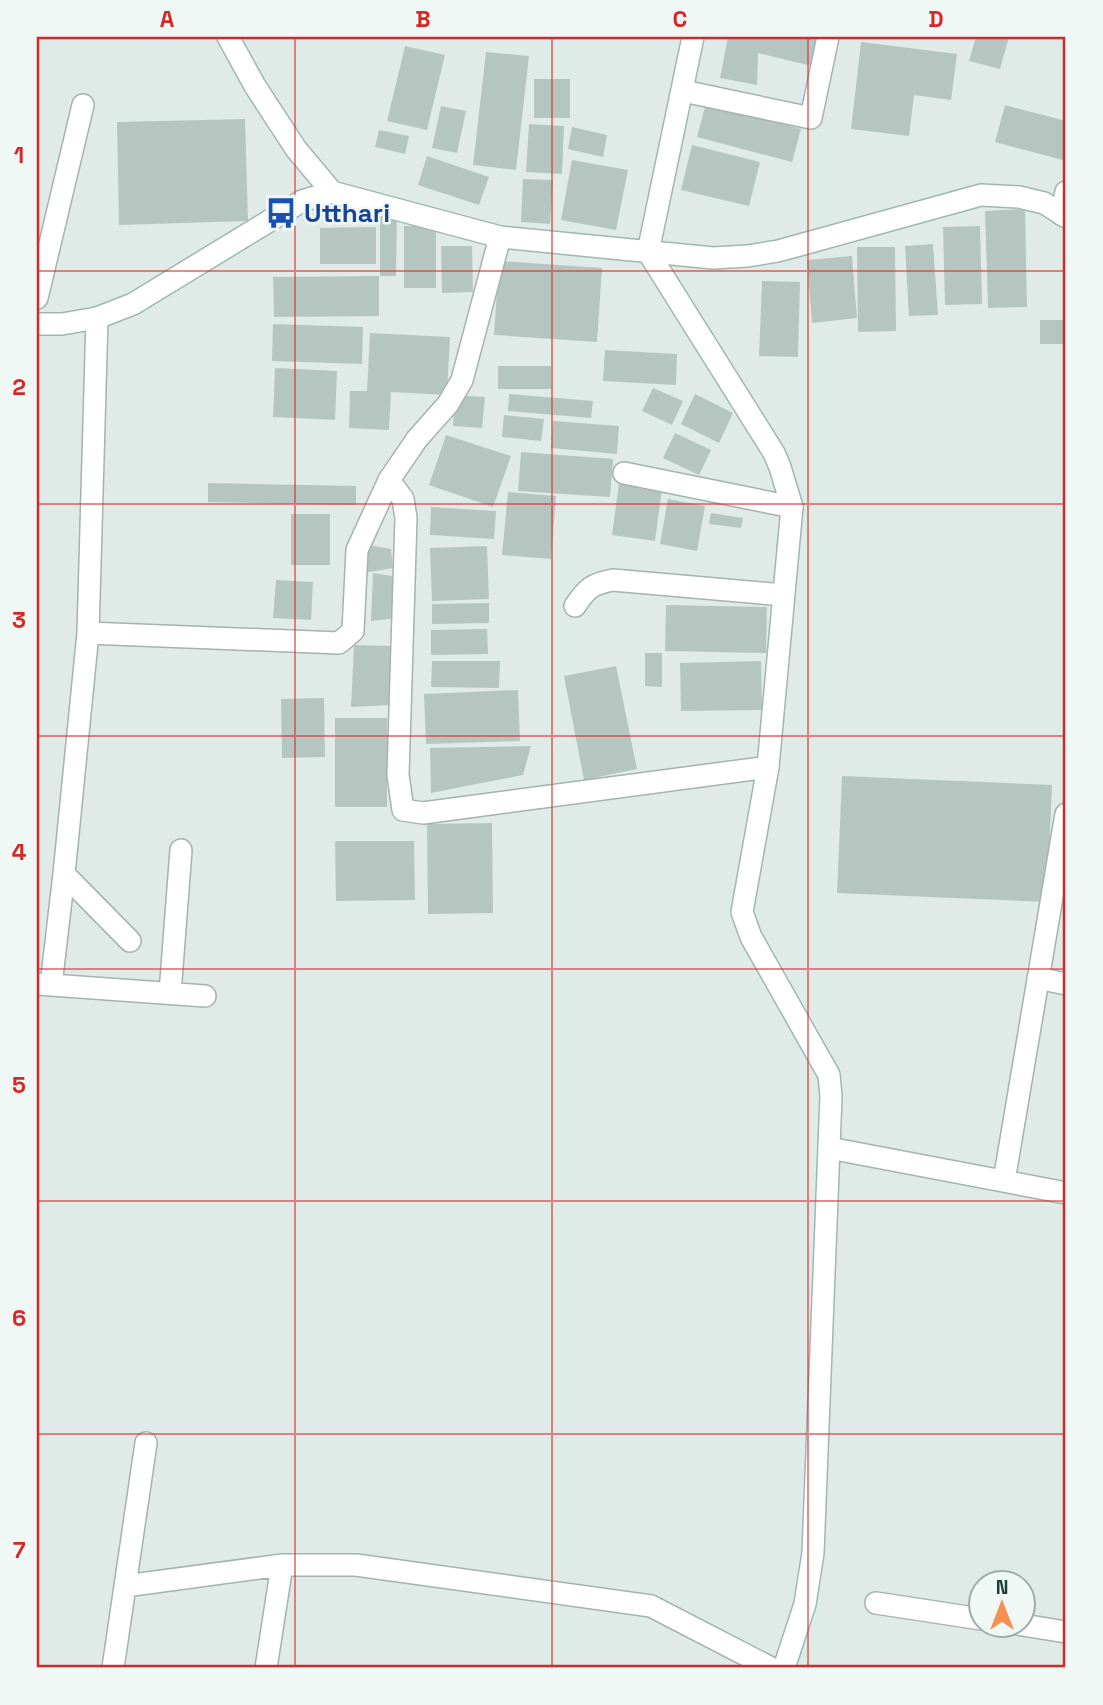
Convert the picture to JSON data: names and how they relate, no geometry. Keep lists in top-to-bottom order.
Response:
{
  "places": {
    "bus stop": ["Utthari"]
  },
  "north": "top",
  "grid": {
    "columns": [
      "A",
      "B",
      "C",
      "D"
    ],
    "rows": [
      "1",
      "2",
      "3",
      "4",
      "5",
      "6",
      "7"
    ]
  }
}
